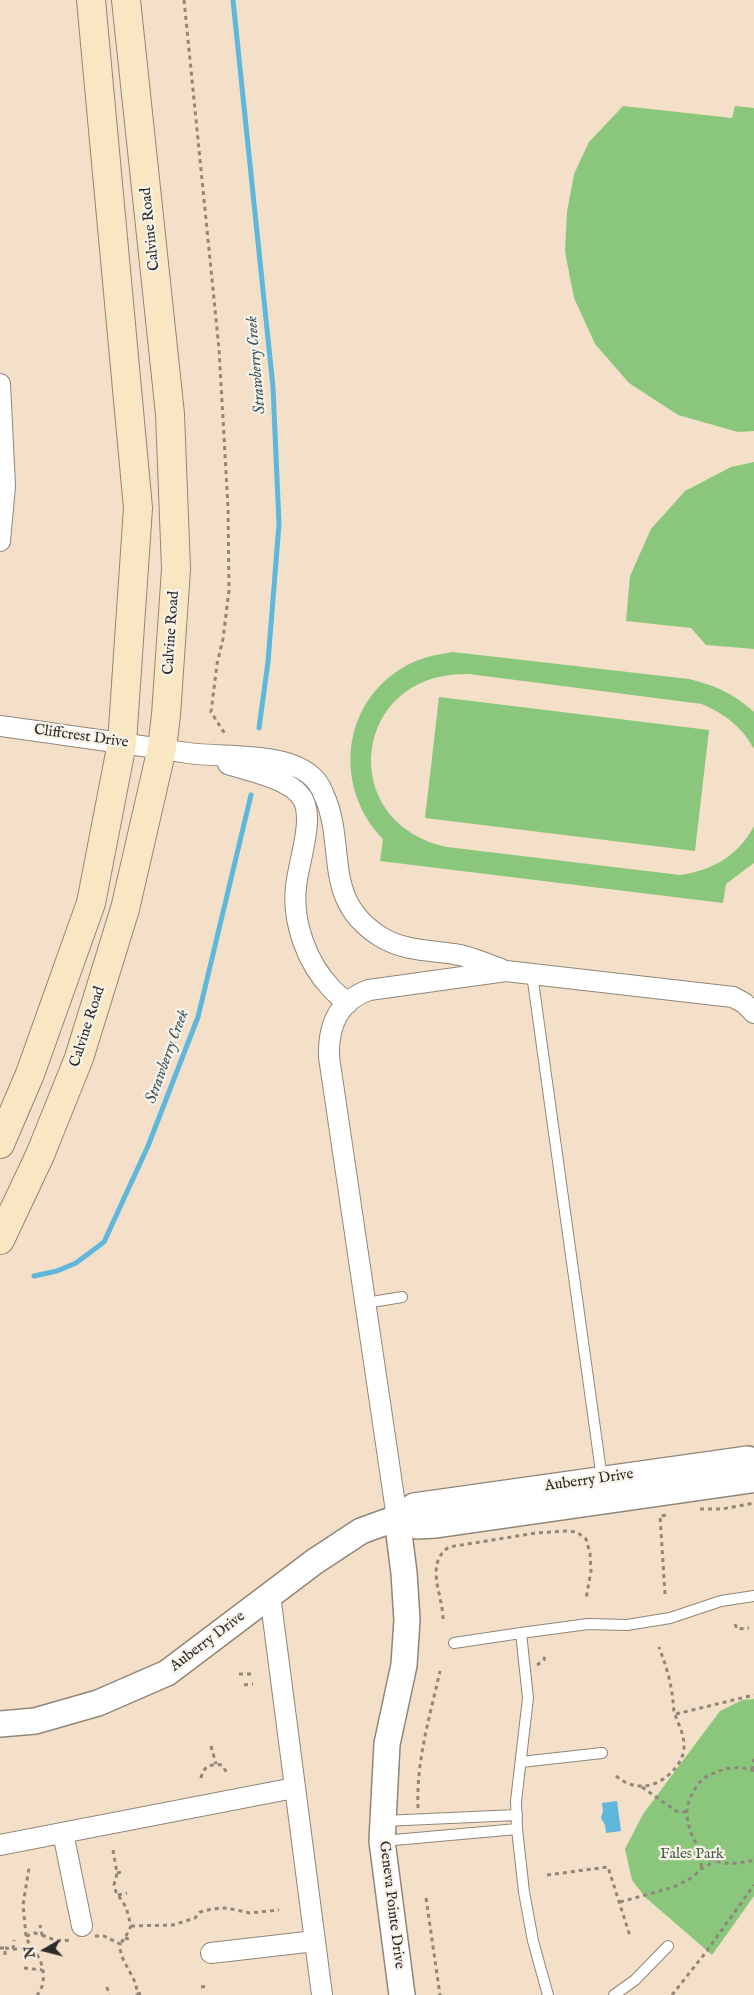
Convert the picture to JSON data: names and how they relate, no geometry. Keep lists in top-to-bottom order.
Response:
{
  "streets": {
    "main road": ["Calvine Road"],
    "street": ["Cliffcrest Drive", "Auberry Drive", "Geneva Pointe Drive"]
  },
  "crossings": [
    ["Calvine Road", "Cliffcrest Drive"],
    ["Auberry Drive", "Geneva Pointe Drive"]
  ],
  "water": ["Strawberry Creek"],
  "parks": ["Fales Park"],
  "north": "left"
}
